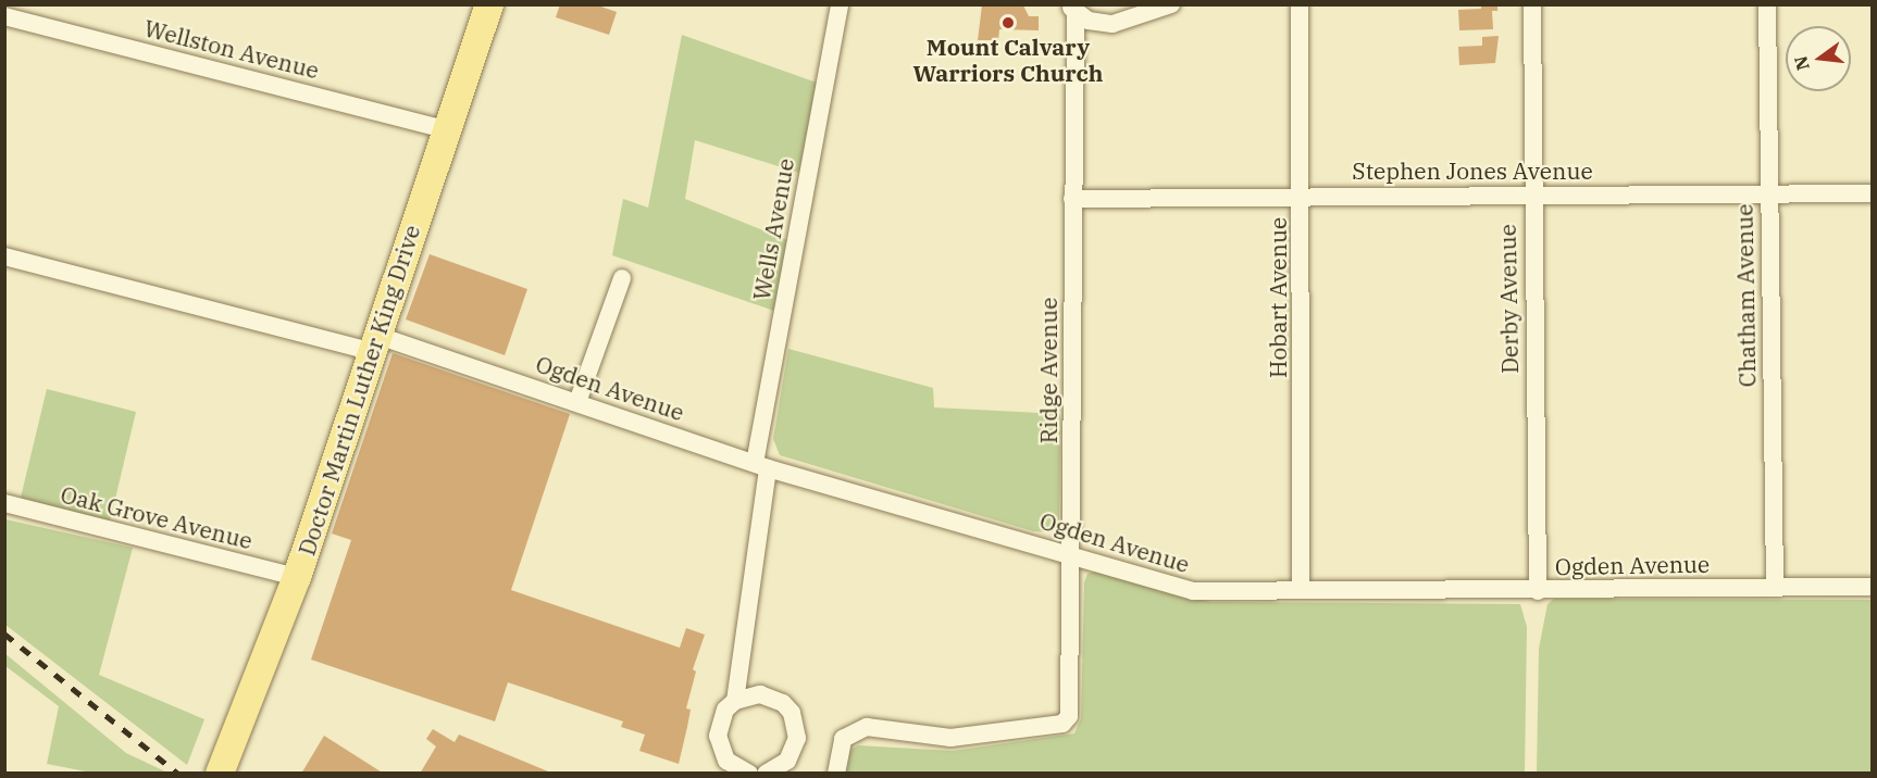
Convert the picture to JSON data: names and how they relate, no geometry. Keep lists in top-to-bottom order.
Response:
{
  "streets": {
    "main road": ["Doctor Martin Luther King Drive"],
    "street": [
      "Wellston Avenue",
      "Stephen Jones Avenue",
      "Wells Avenue",
      "Chatham Avenue",
      "Hobart Avenue",
      "Derby Avenue",
      "Ridge Avenue",
      "Ogden Avenue",
      "Oak Grove Avenue"
    ]
  },
  "crossings": [
    ["Wellston Avenue", "Doctor Martin Luther King Drive"],
    ["Stephen Jones Avenue", "Chatham Avenue"],
    ["Stephen Jones Avenue", "Hobart Avenue"],
    ["Stephen Jones Avenue", "Derby Avenue"],
    ["Stephen Jones Avenue", "Ridge Avenue"],
    ["Wells Avenue", "Ogden Avenue"],
    ["Chatham Avenue", "Ogden Avenue"],
    ["Hobart Avenue", "Ogden Avenue"],
    ["Derby Avenue", "Ogden Avenue"],
    ["Ridge Avenue", "Ogden Avenue"],
    ["Ogden Avenue", "Doctor Martin Luther King Drive"],
    ["Doctor Martin Luther King Drive", "Oak Grove Avenue"]
  ],
  "places": ["Mount Calvary Warriors Church"],
  "north": "left"
}
